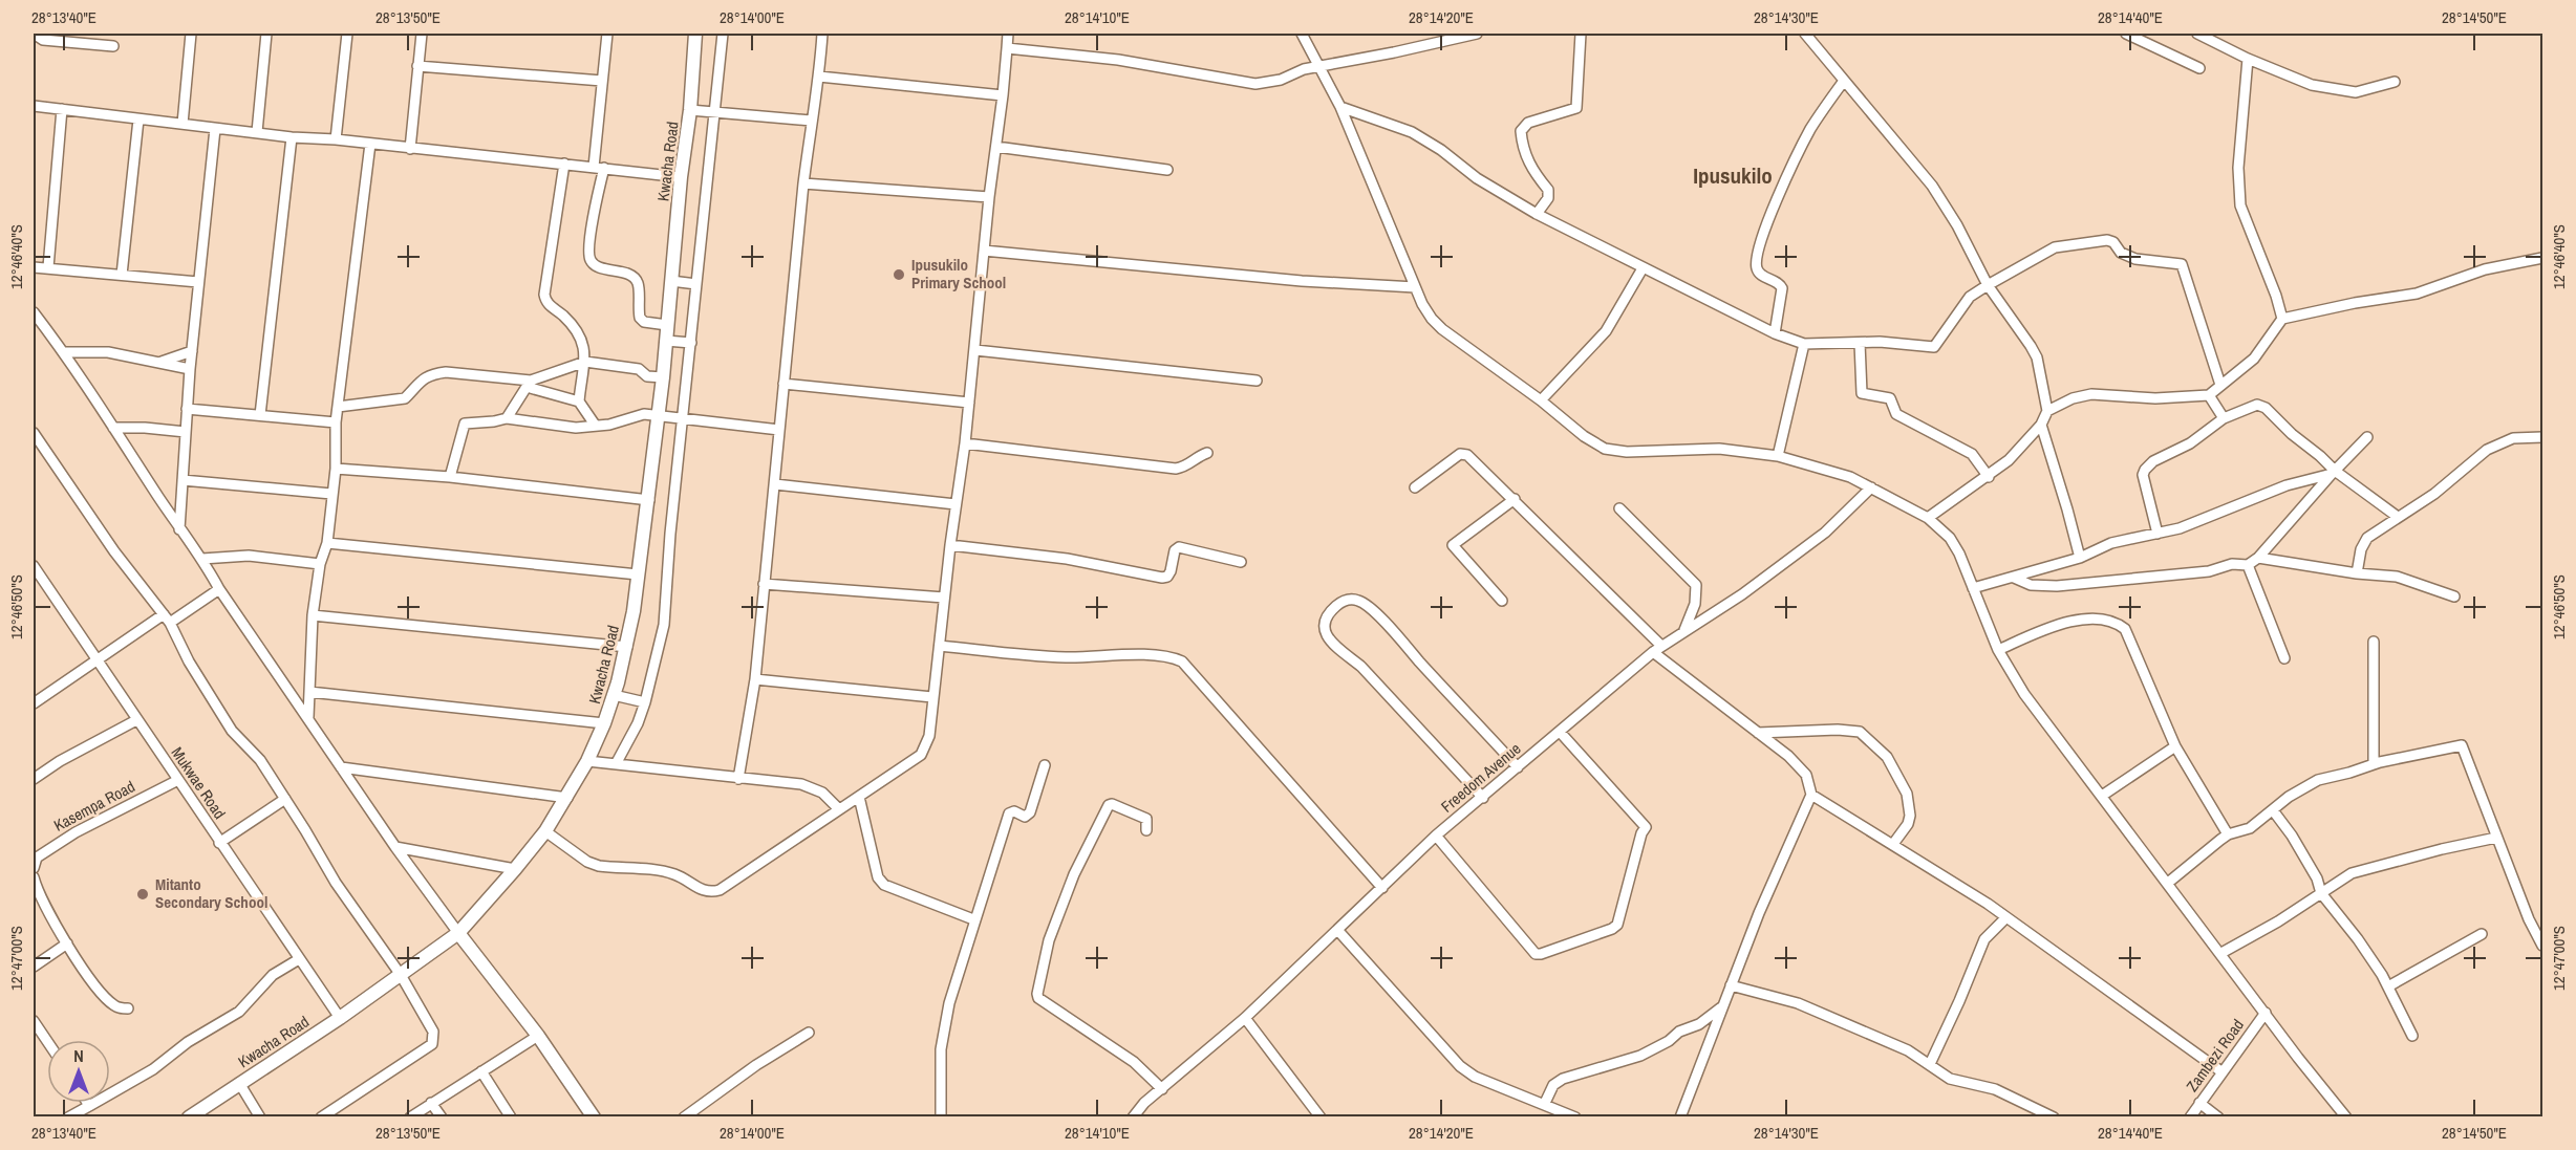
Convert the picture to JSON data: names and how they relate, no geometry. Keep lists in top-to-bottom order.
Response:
{
  "streets": {
    "main road": ["Kwacha Road"],
    "street": [
      "Freedom Avenue",
      "Mukwae Road",
      "Kasempa Road",
      "Zambezi Road"
    ]
  },
  "crossings": [
    ["Kwacha Road", "Mukwae Road"],
    ["Mukwae Road", "Kasempa Road"]
  ],
  "districts": ["Ipusukilo"],
  "places": ["Ipusukilo Primary School", "Mitanto Secondary School"],
  "north": "top",
  "coordinates": [
    "28°13'40\"E",
    "28°13'50\"E",
    "28°14'00\"E",
    "28°14'10\"E",
    "28°14'20\"E",
    "28°14'30\"E",
    "28°14'40\"E",
    "28°14'50\"E",
    "12°46'40\"S",
    "12°46'50\"S",
    "12°47'00\"S"
  ]
}
